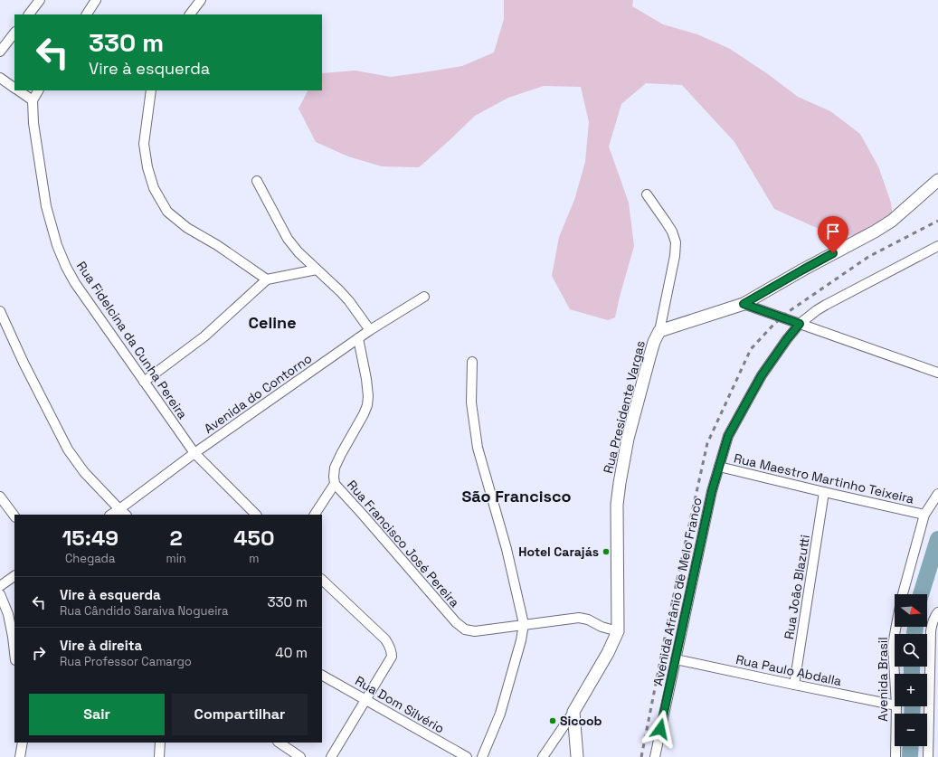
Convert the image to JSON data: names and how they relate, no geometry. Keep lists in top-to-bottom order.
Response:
{
  "streets": {
    "main road": ["Rua Presidente Vargas"],
    "street": [
      "Rua Fidelcina da Cunha Pereira",
      "Avenida do Contorno",
      "Rua Maestro Martinho Teixeira",
      "Rua Francisco José Pereira",
      "Rua João Blazutti",
      "Avenida Afrânio de Melo Franco",
      "Rua Paulo Abdalla",
      "Avenida Brasil",
      "Rua Dom Silvério"
    ]
  },
  "crossings": [
    ["Rua Fidelcina da Cunha Pereira", "Avenida do Contorno"],
    ["Avenida do Contorno", "Rua Francisco José Pereira"],
    ["Rua Maestro Martinho Teixeira", "Rua João Blazutti"],
    ["Rua Maestro Martinho Teixeira", "Avenida Afrânio de Melo Franco"],
    ["Rua Maestro Martinho Teixeira", "Avenida Brasil"],
    ["Rua João Blazutti", "Rua Paulo Abdalla"],
    ["Avenida Afrânio de Melo Franco", "Rua Paulo Abdalla"]
  ],
  "districts": ["Celine", "São Francisco"],
  "places": ["Hotel Carajás", "Sicoob"],
  "north": "right",
  "page": {
    "turn": ["330 m", "Vire à esquerda"],
    "eta": [
      "15:49",
      "Chegada",
      "2",
      "min",
      "450",
      "m"
    ],
    "list": [
      {
        "name": "Vire à esquerda",
        "note": "Rua Cândido Saraiva Nogueira",
        "value": "330 m"
      },
      {
        "name": "Vire à direita",
        "note": "Rua Professor Camargo",
        "value": "40 m"
      }
    ],
    "map_buttons": ["+", "−"],
    "buttons": ["Sair", "Compartilhar"]
  }
}
